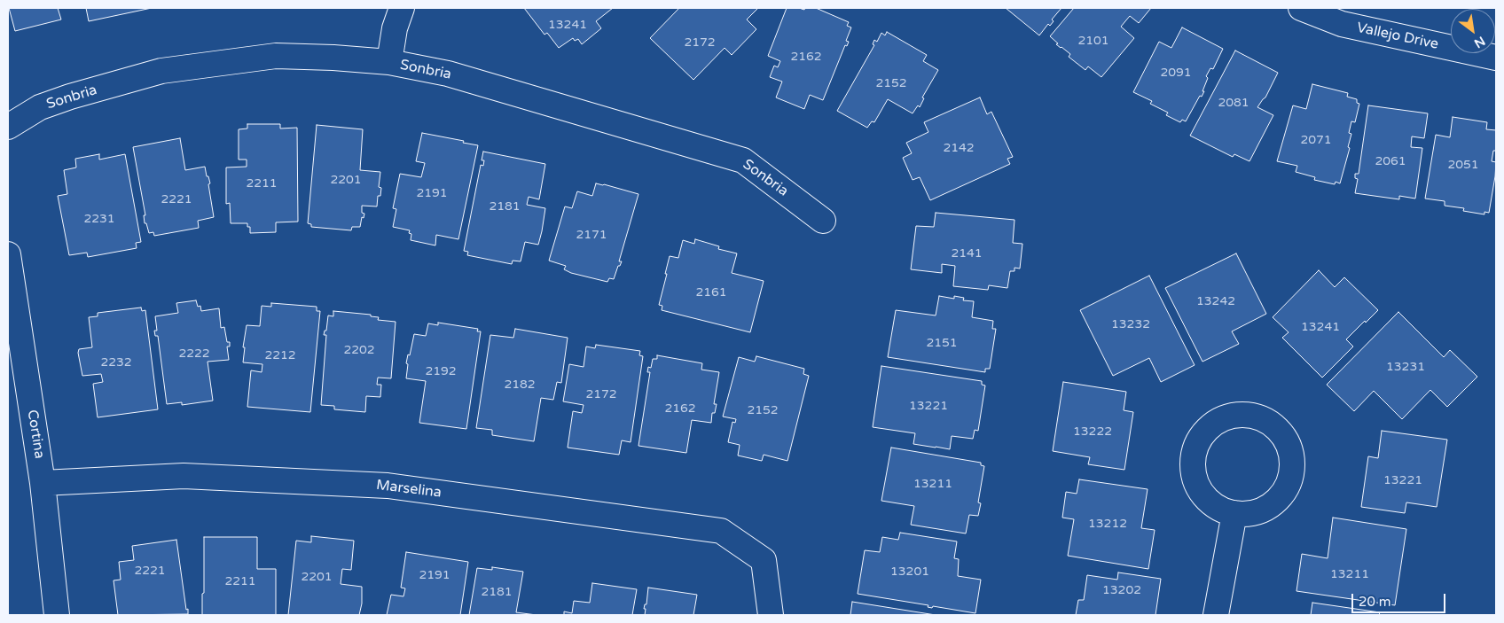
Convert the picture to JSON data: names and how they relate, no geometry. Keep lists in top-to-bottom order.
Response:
{
  "streets": {
    "street": [
      "Vallejo Drive",
      "Sonbria",
      "Cortina",
      "Marselina"
    ]
  },
  "crossings": [
    ["Cortina", "Marselina"]
  ],
  "house_numbers": [
    "13241",
    "2101",
    "2172",
    "2162",
    "2091",
    "2152",
    "2081",
    "2071",
    "2142",
    "2061",
    "2051",
    "2201",
    "2211",
    "2191",
    "2221",
    "2181",
    "2231",
    "2171",
    "2141",
    "2161",
    "13242",
    "13232",
    "13241",
    "2151",
    "2202",
    "2222",
    "2212",
    "2232",
    "13231",
    "2192",
    "2182",
    "2172",
    "13221",
    "2162",
    "2152",
    "13222",
    "13221",
    "13211",
    "13212",
    "2221",
    "13201",
    "13211",
    "2191",
    "2201",
    "2211",
    "13202",
    "2181"
  ],
  "scale_bar": "20 m",
  "north": "bottom right"
}
